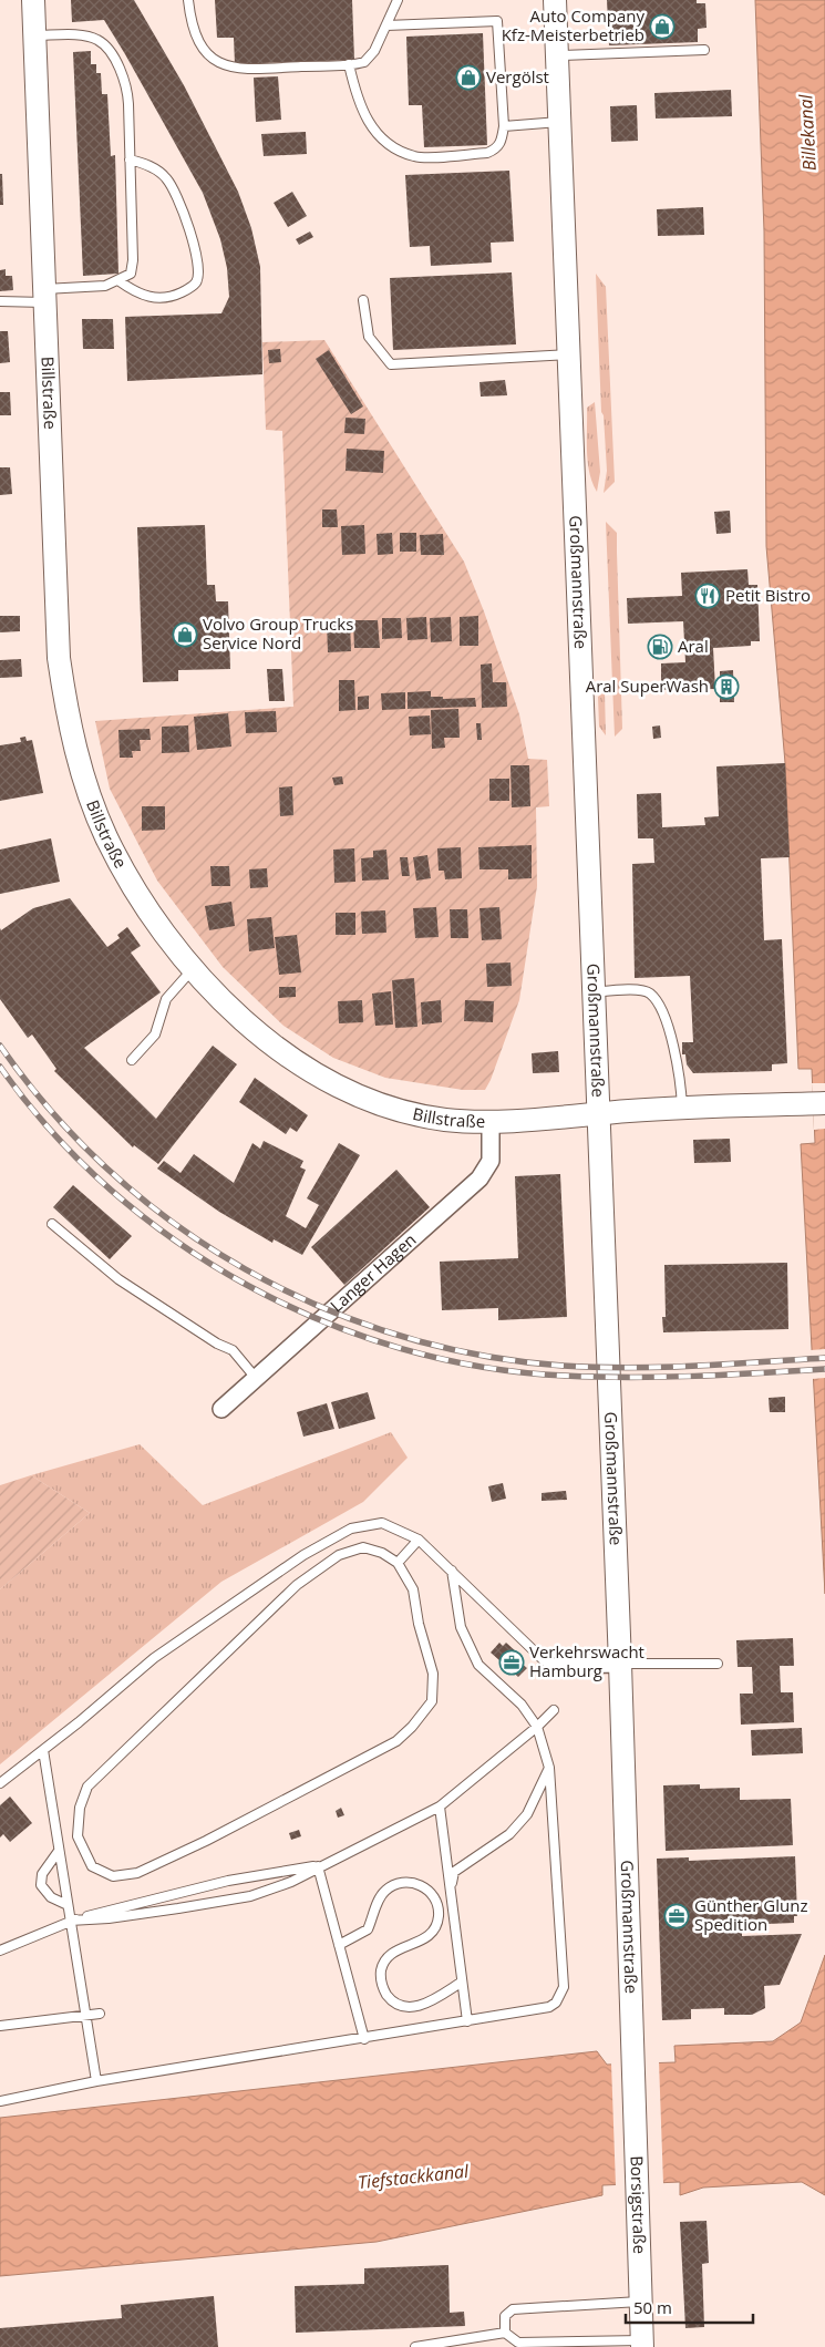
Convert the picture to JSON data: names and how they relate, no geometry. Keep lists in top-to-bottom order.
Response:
{
  "streets": {
    "main road": ["Billstraße", "Großmannstraße", "Borsigstraße"],
    "street": ["Langer Hagen"]
  },
  "crossings": [
    ["Billstraße", "Großmannstraße"],
    ["Billstraße", "Langer Hagen"],
    ["Großmannstraße", "Borsigstraße"]
  ],
  "water": ["Billekanal", "Tiefstackkanal"],
  "places": {
    "shop": ["Auto Company Kfz-Meisterbetrieb", "Vergölst", "Volvo Group Trucks Service Nord"],
    "restaurant": ["Petit Bistro"],
    "fuel station": ["Aral"],
    "building": ["Aral SuperWash"],
    "office": ["Verkehrswacht Hamburg", "Günther Glunz Spedition"]
  },
  "scale_bar": "50 m"
}
